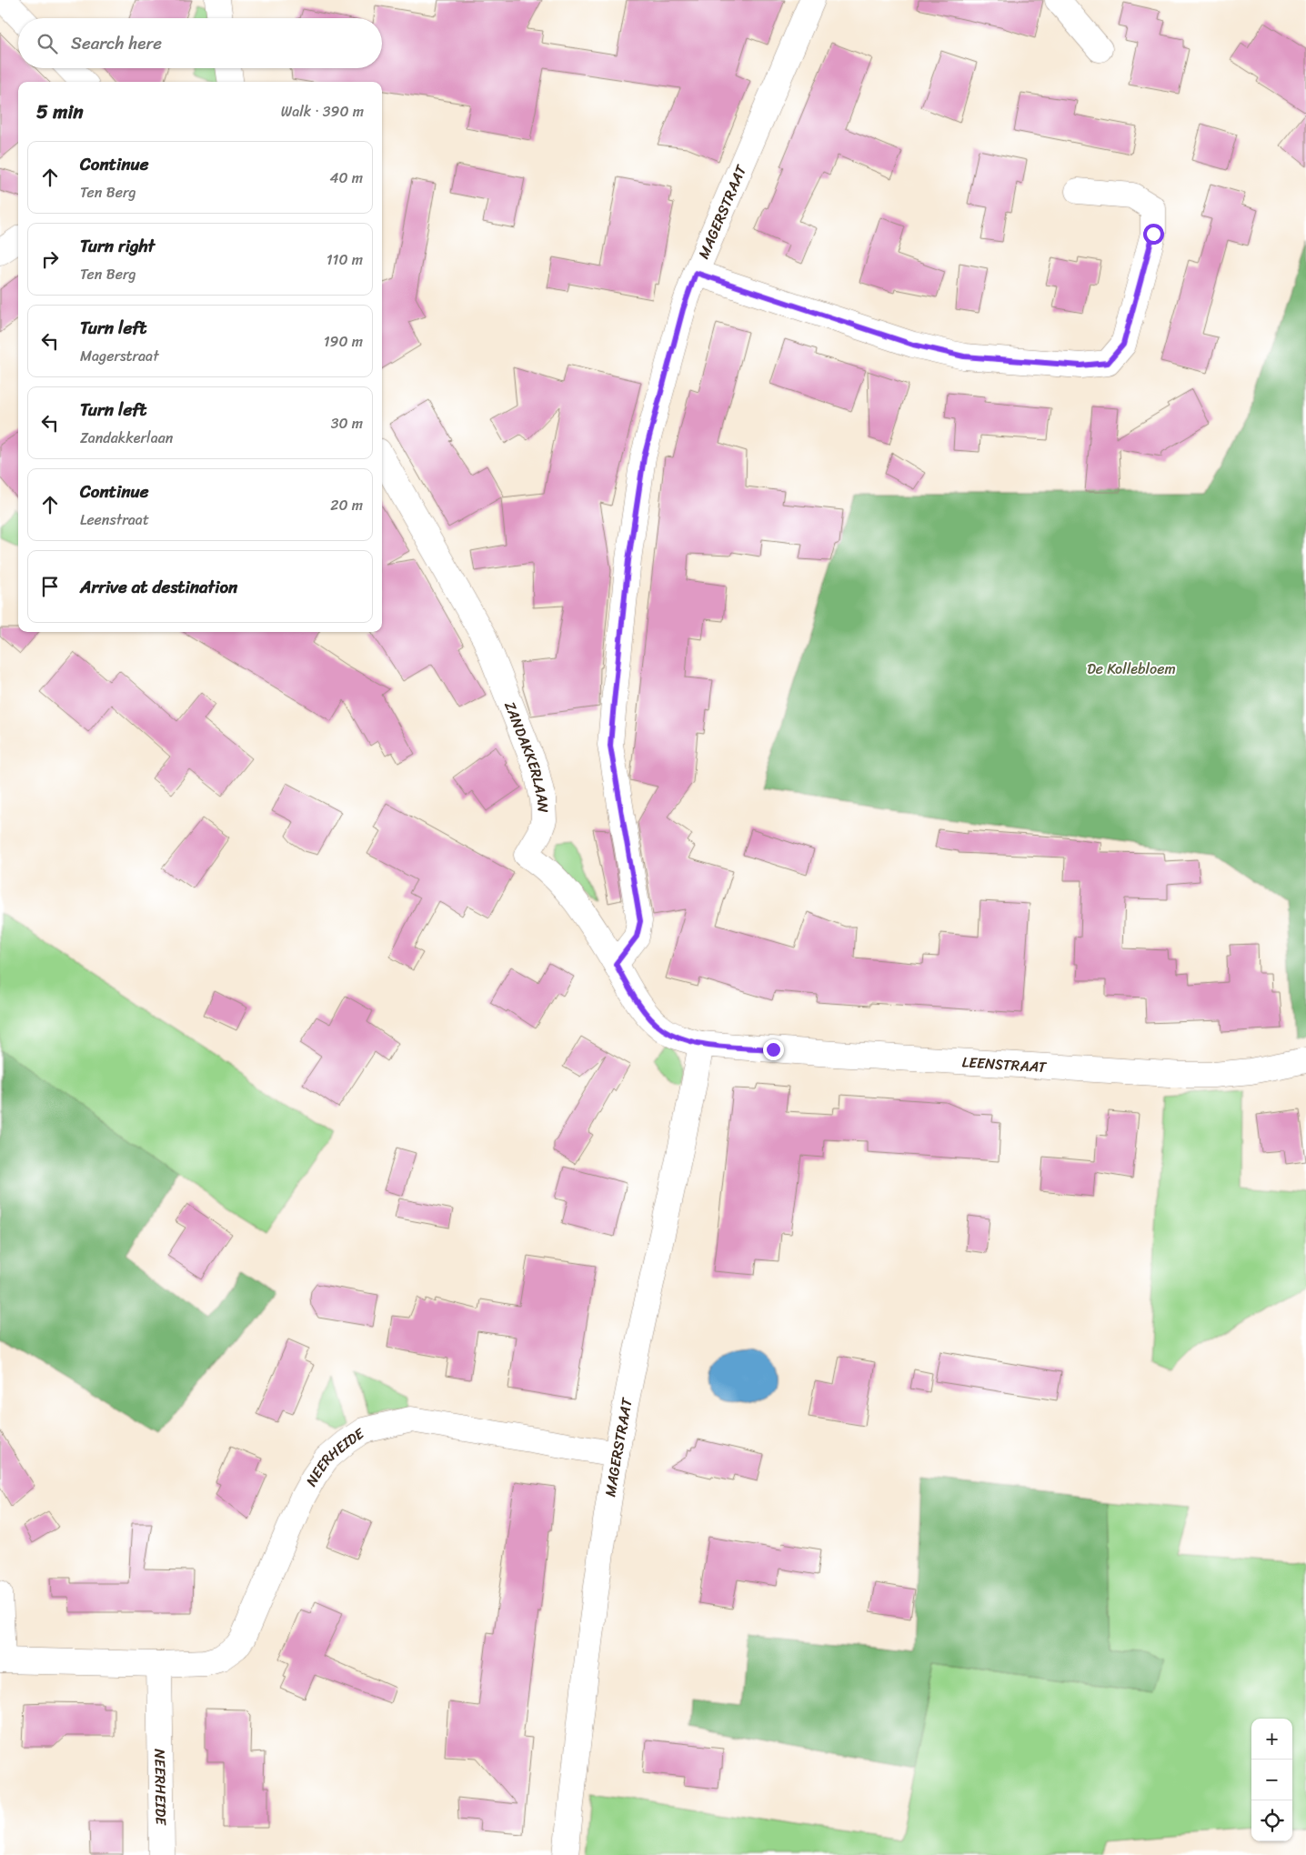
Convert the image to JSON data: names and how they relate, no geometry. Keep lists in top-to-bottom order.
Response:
{
  "streets": {
    "street": [
      "MAGERSTRAAT",
      "ZANDAKKERLAAN",
      "LEENSTRAAT",
      "NEERHEIDE"
    ]
  },
  "crossings": [
    ["MAGERSTRAAT", "ZANDAKKERLAAN"],
    ["MAGERSTRAAT", "LEENSTRAAT"],
    ["MAGERSTRAAT", "NEERHEIDE"],
    ["ZANDAKKERLAAN", "LEENSTRAAT"]
  ],
  "parks": ["De Kollebloem"],
  "page": {
    "search": "Search here",
    "heading": ["5 min", "Walk · 390 m"],
    "list": [
      ["Continue", "Ten Berg", "40 m"],
      ["Turn right", "Ten Berg", "110 m"],
      ["Turn left", "Magerstraat", "190 m"],
      ["Turn left", "Zandakkerlaan", "30 m"],
      ["Continue", "Leenstraat", "20 m"],
      "Arrive at destination"
    ],
    "map_buttons": ["+", "−"]
  }
}
